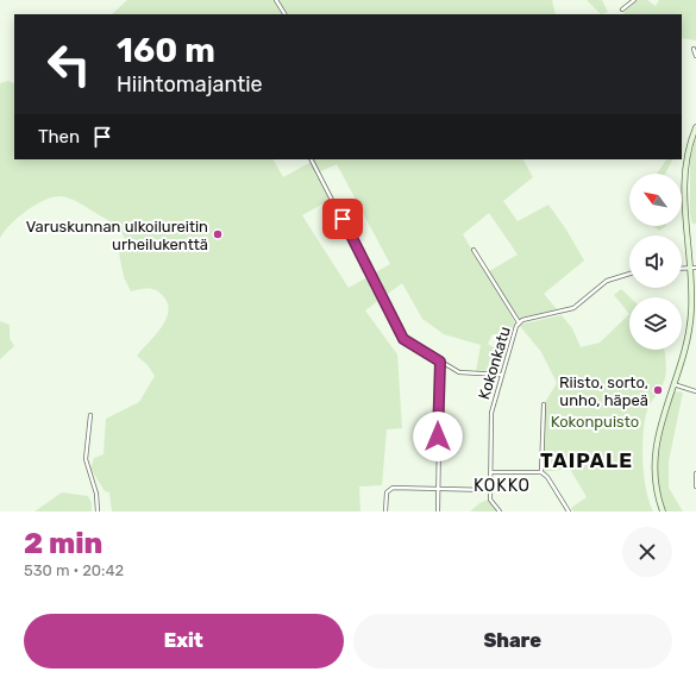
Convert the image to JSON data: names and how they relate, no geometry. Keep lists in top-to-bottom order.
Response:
{
  "streets": {
    "street": ["Kokonkatu"]
  },
  "districts": ["TAIPALE", "KOKKO"],
  "parks": ["Kokonpuisto"],
  "places": ["Varuskunnan ulkoilureitin urheilukenttä", "Riisto, sorto, unho, häpeä"],
  "north": "top left",
  "page": {
    "turn": ["160 m", "Hiihtomajantie"],
    "then": "Then",
    "heading": ["2 min", "530 m · 20:42"],
    "buttons": ["Exit", "Share"]
  }
}
